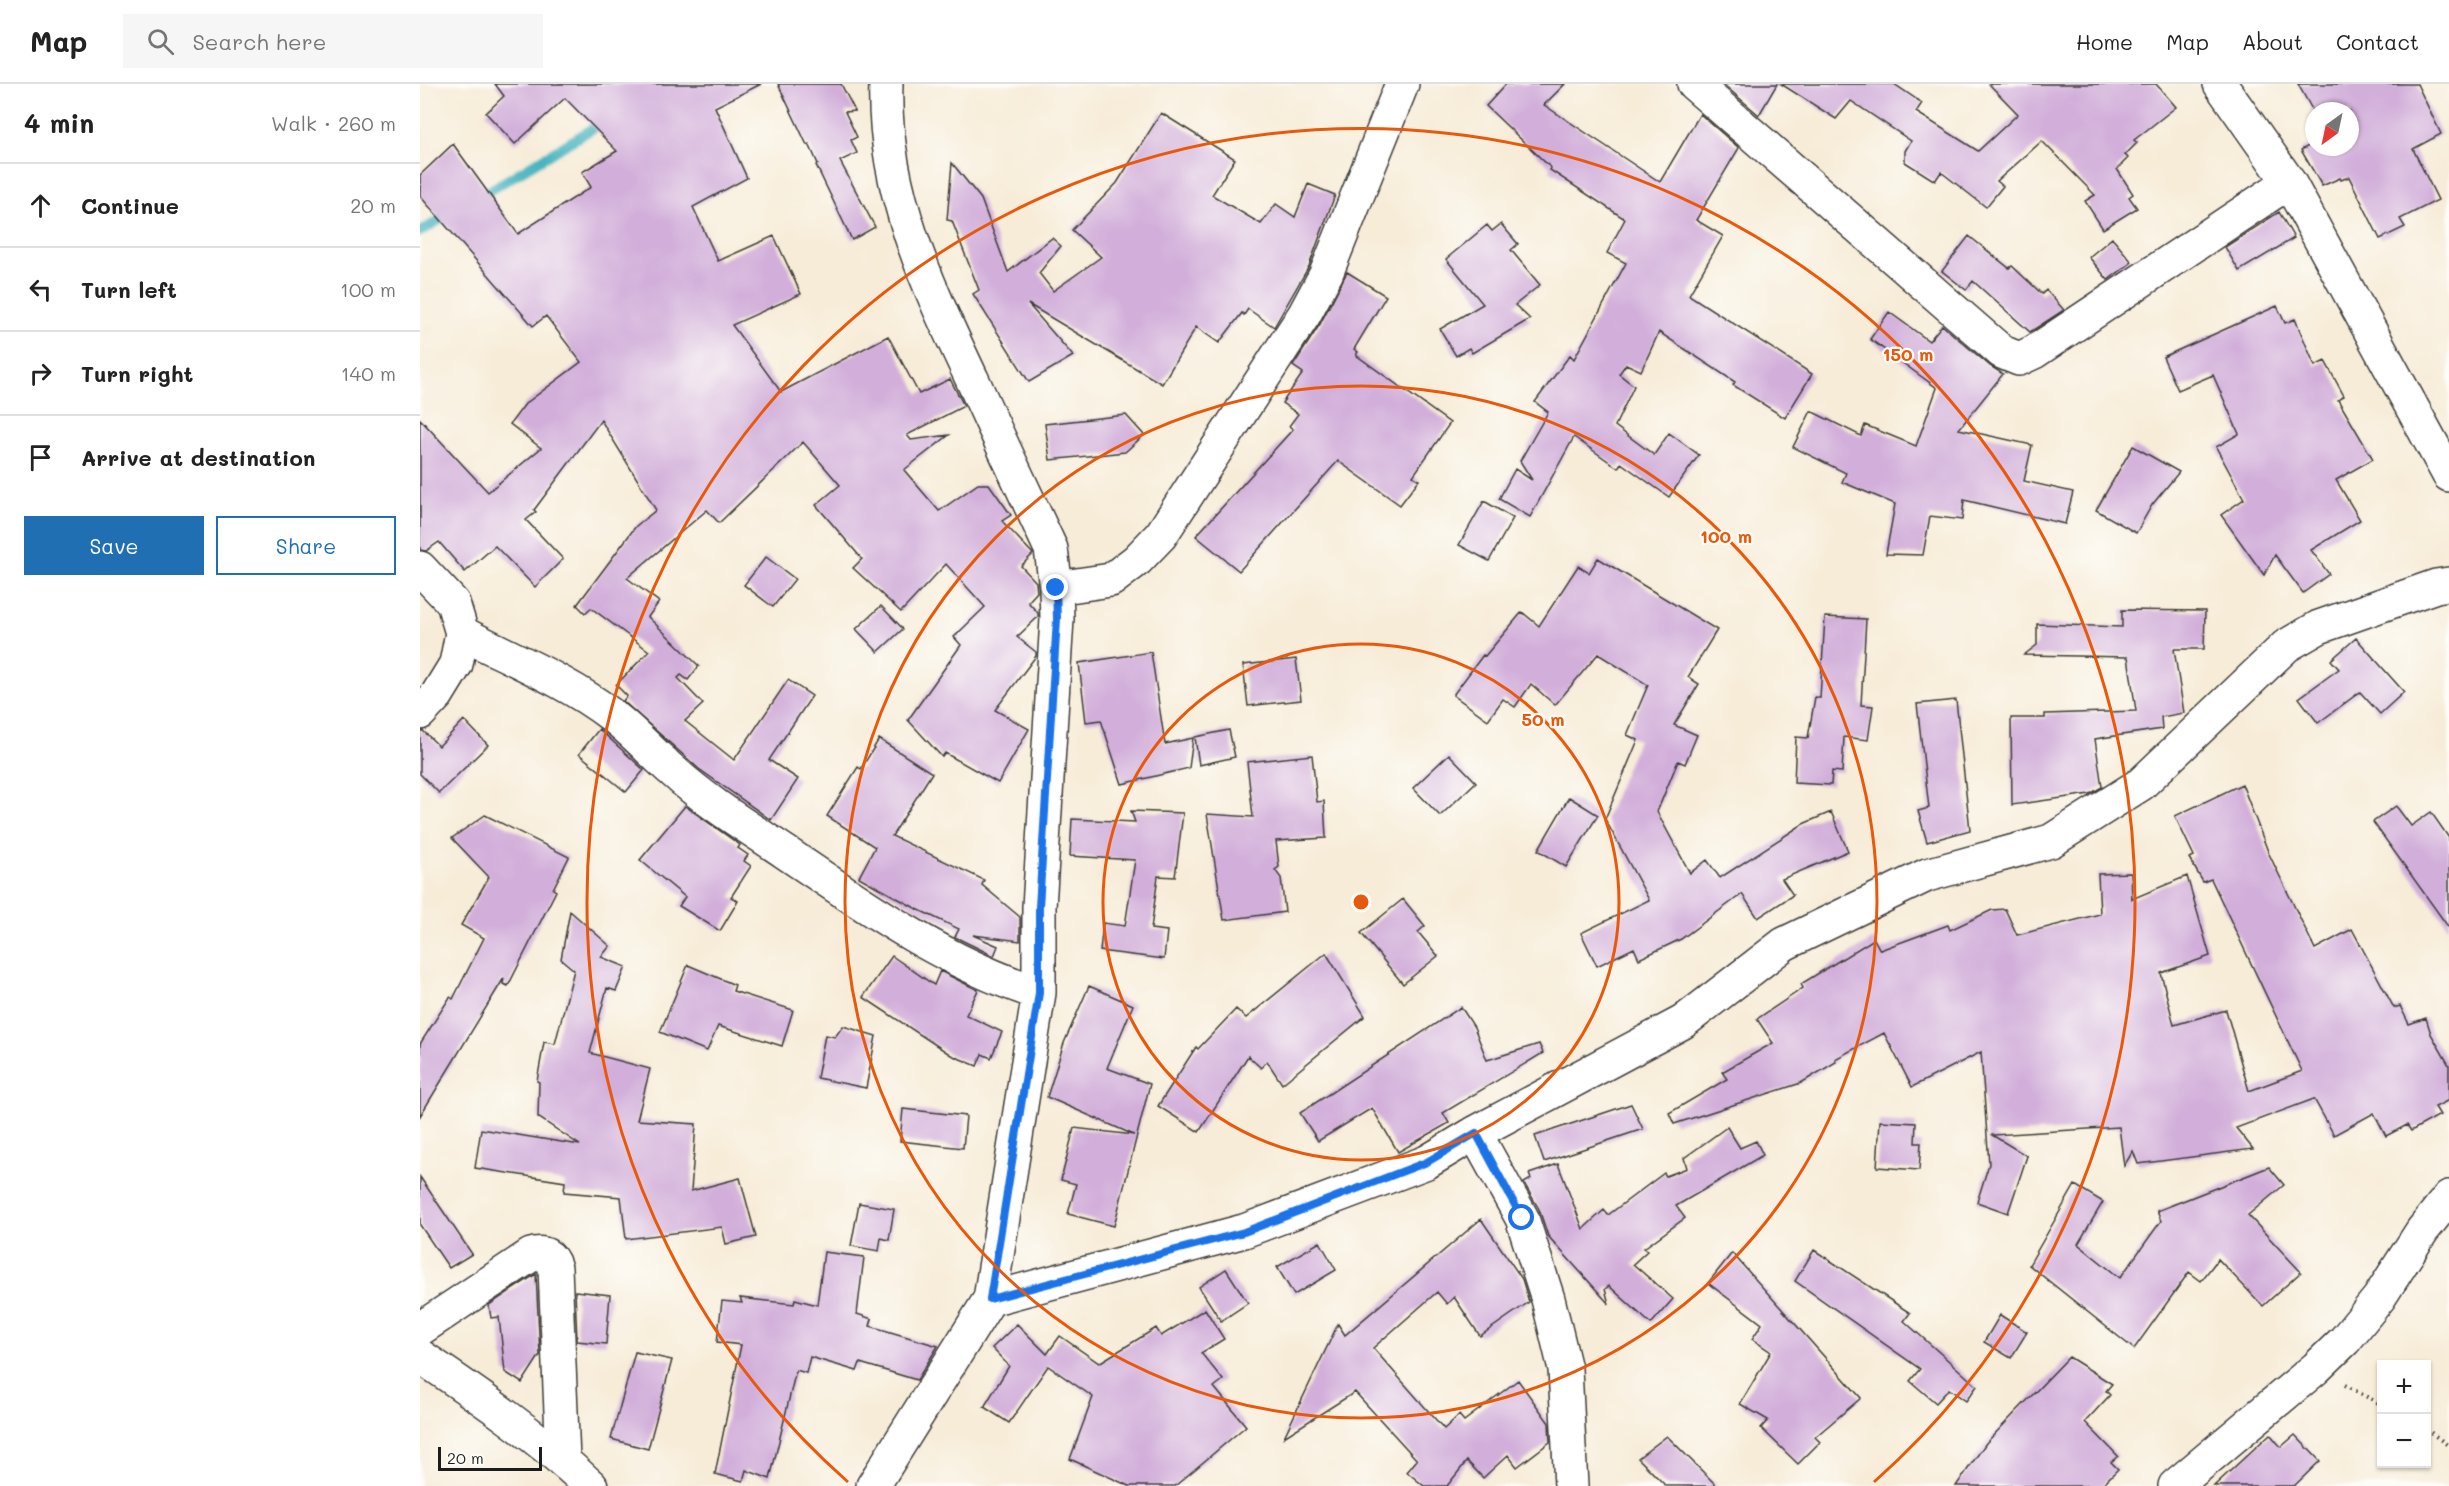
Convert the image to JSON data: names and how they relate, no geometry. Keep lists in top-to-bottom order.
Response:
{
  "scale_bar": "20 m",
  "north": "bottom left",
  "page": {
    "header": "Map",
    "search": "Search here",
    "nav": [
      "Home",
      "Map",
      "About",
      "Contact"
    ],
    "heading": ["4 min", "Walk · 260 m"],
    "list": [
      ["Continue", "20 m"],
      ["Turn left", "100 m"],
      ["Turn right", "140 m"],
      "Arrive at destination"
    ],
    "buttons": ["Save", "Share"],
    "map_buttons": ["+", "−"],
    "scale": "20 m"
  },
  "rings": ["150 m", "100 m", "50 m"]
}
